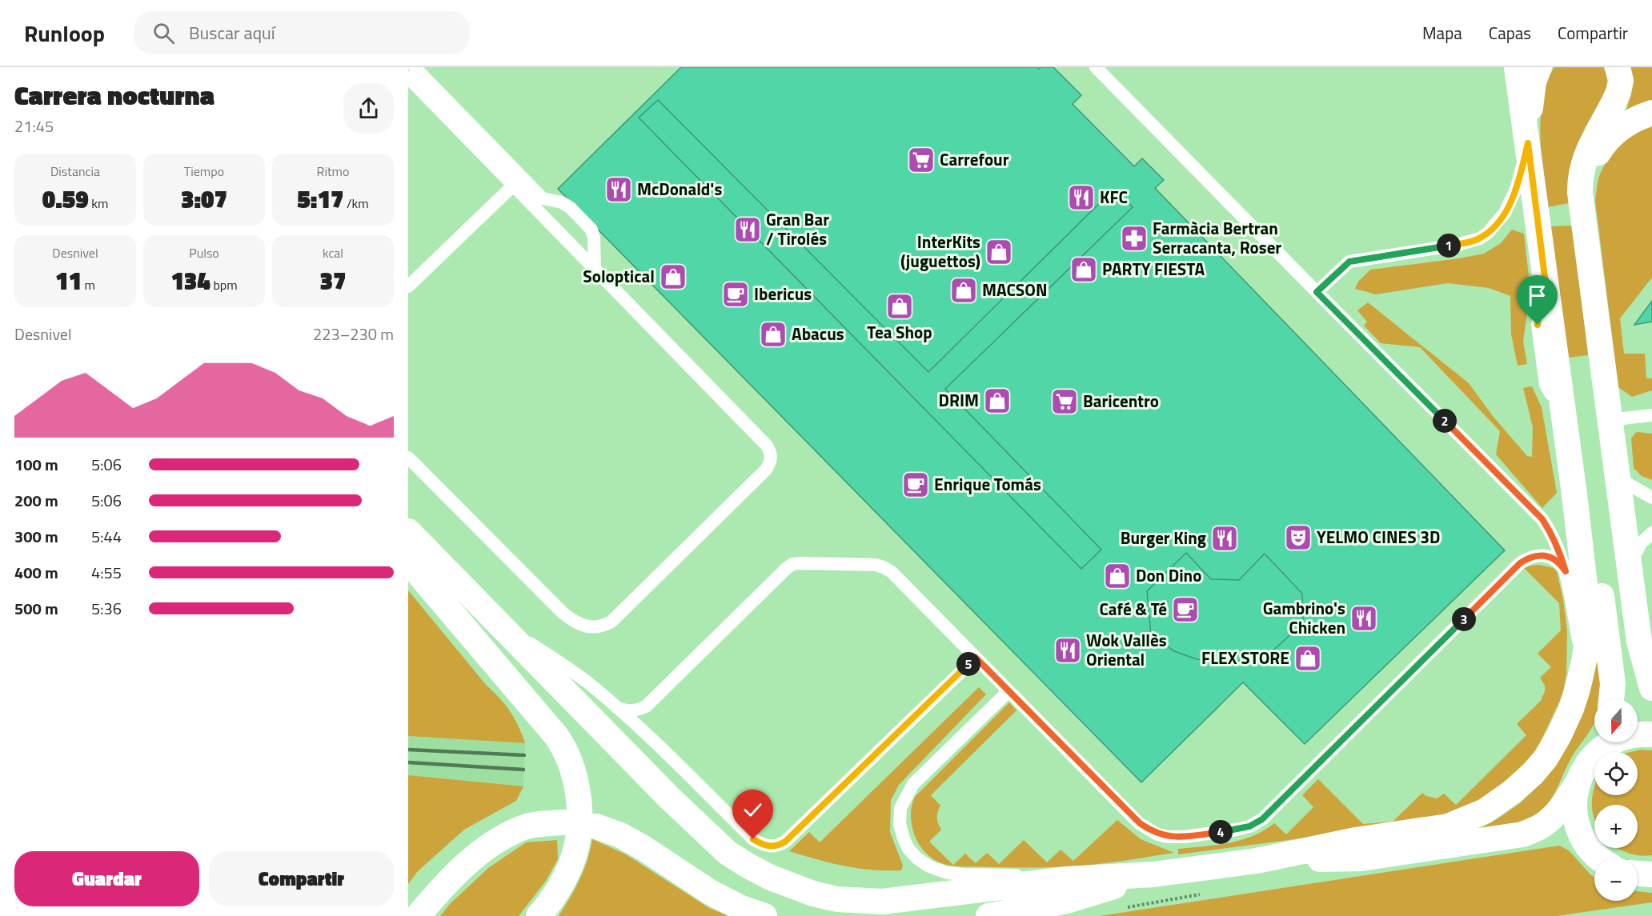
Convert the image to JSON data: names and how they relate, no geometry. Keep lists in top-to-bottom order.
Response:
{
  "places": {
    "supermarket": ["Carrefour", "Baricentro"],
    "restaurant": [
      "McDonald's",
      "KFC",
      "Gran Bar / Tirolés",
      "Burger King",
      "Gambrino's Chicken",
      "Wok Vallès Oriental"
    ],
    "pharmacy": ["Farmàcia Bertran Serracanta, Roser"],
    "shop": [
      "InterKits (juguettos)",
      "PARTY FIESTA",
      "Soloptical",
      "MACSON",
      "Tea Shop",
      "Abacus",
      "DRIM",
      "Don Dino",
      "FLEX STORE"
    ],
    "cafe": ["Ibericus", "Enrique Tomás", "Café & Té"],
    "theatre": ["YELMO CINES 3D"]
  },
  "north": "bottom",
  "page": {
    "header": "Runloop",
    "search": "Buscar aquí",
    "nav": ["Mapa", "Capas", "Compartir"],
    "heading": ["Carrera nocturna", "21:45"],
    "stats": [
      ["Distancia", "0.59 km"],
      ["Tiempo", "3:07"],
      ["Ritmo", "5:17 /km"],
      ["Desnivel", "11 m"],
      ["Pulso", "134 bpm"],
      ["kcal", "37"]
    ],
    "pins": [
      "1",
      "2",
      "3",
      "5",
      "4"
    ],
    "chart": ["Desnivel", "223–230 m"],
    "list": [
      {
        "name": "100 m",
        "note": "5:06"
      },
      {
        "name": "200 m",
        "note": "5:06"
      },
      {
        "name": "300 m",
        "note": "5:44"
      },
      {
        "name": "400 m",
        "note": "4:55"
      },
      {
        "name": "500 m",
        "note": "5:36"
      }
    ],
    "map_buttons": ["+", "−"],
    "buttons": ["Guardar", "Compartir"]
  }
}
